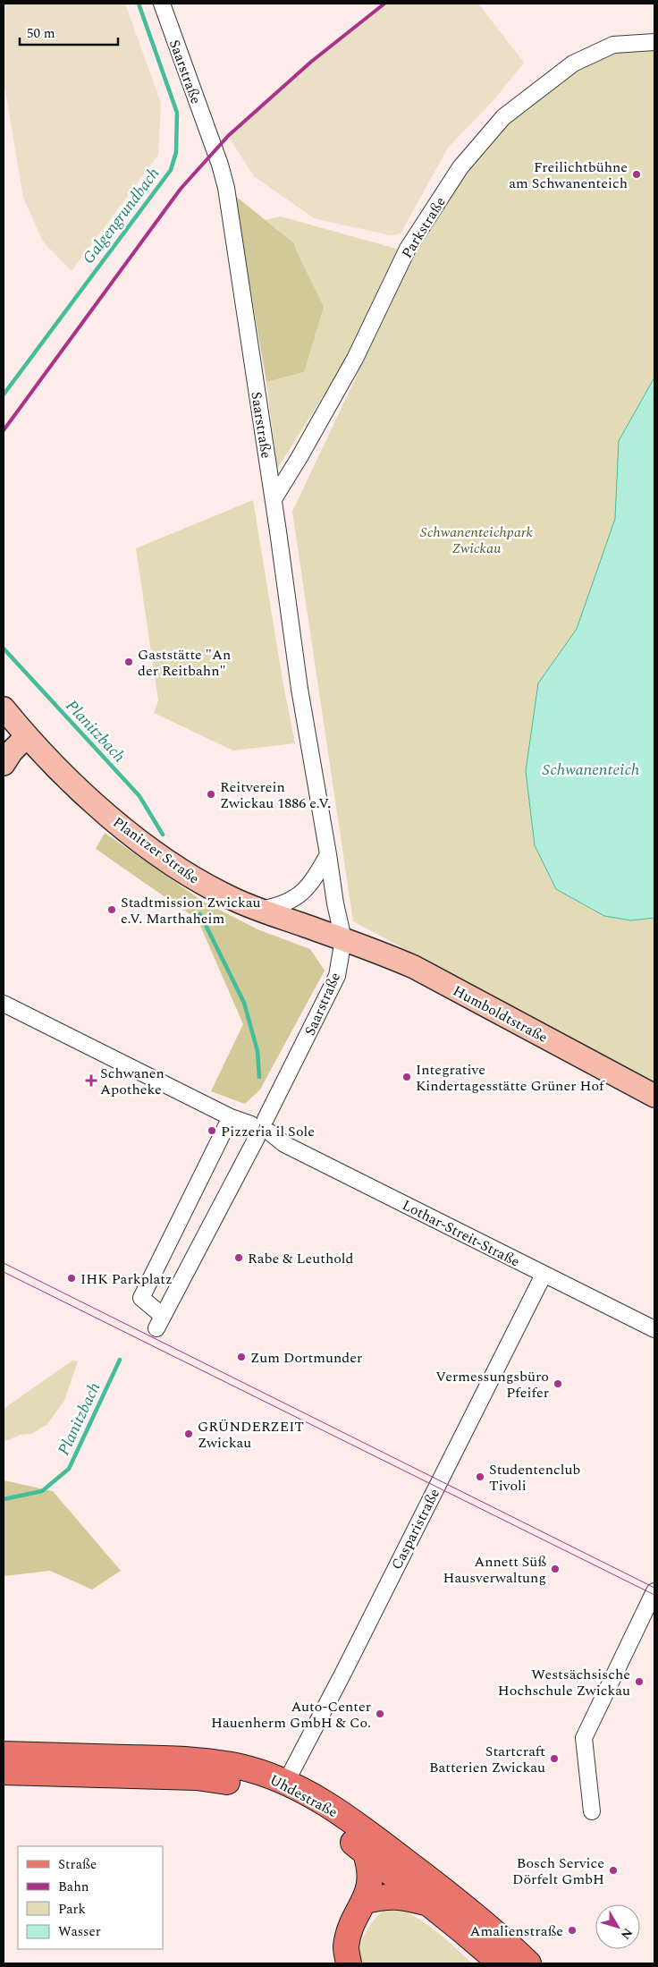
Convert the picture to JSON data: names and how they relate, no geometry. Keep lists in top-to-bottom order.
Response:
{
  "streets": {
    "main road": ["Planitzer Straße", "Humboldtstraße", "Uhdestraße"],
    "street": [
      "Saarstraße",
      "Parkstraße",
      "Lothar-Streit-Straße",
      "Casparistraße"
    ]
  },
  "crossings": [
    ["Saarstraße", "Parkstraße"],
    ["Saarstraße", "Planitzer Straße"],
    ["Saarstraße", "Humboldtstraße"],
    ["Saarstraße", "Lothar-Streit-Straße"],
    ["Planitzer Straße", "Humboldtstraße"],
    ["Lothar-Streit-Straße", "Casparistraße"],
    ["Casparistraße", "Uhdestraße"]
  ],
  "water": ["Galgengrundbach", "Planitzbach", "Schwanenteich"],
  "parks": ["Schwanenteichpark Zwickau"],
  "places": {
    "other": [
      "Freilichtbühne am Schwanenteich",
      "Gaststätte \"An der Reitbahn\"",
      "Reitverein Zwickau 1886 e.V.",
      "Stadtmission Zwickau e.V. Marthaheim",
      "Integrative Kindertagesstätte Grüner Hof",
      "Pizzeria il Sole",
      "Rabe & Leuthold",
      "IHK Parkplatz",
      "Zum Dortmunder",
      "Vermessungsbüro Pfeifer",
      "GRÜNDERZEIT Zwickau",
      "Studentenclub Tivoli",
      "Annett Süß Hausverwaltung",
      "Westsächsische Hochschule Zwickau",
      "Auto-Center Hauenherm GmbH & Co.",
      "Startcraft Batterien Zwickau",
      "Bosch Service Dörfelt GmbH",
      "Amalienstraße"
    ],
    "health": ["Schwanen Apotheke"]
  },
  "legend": [
    "Straße",
    "Bahn",
    "Park",
    "Wasser"
  ],
  "scale_bar": "50 m",
  "north": "bottom right"
}
